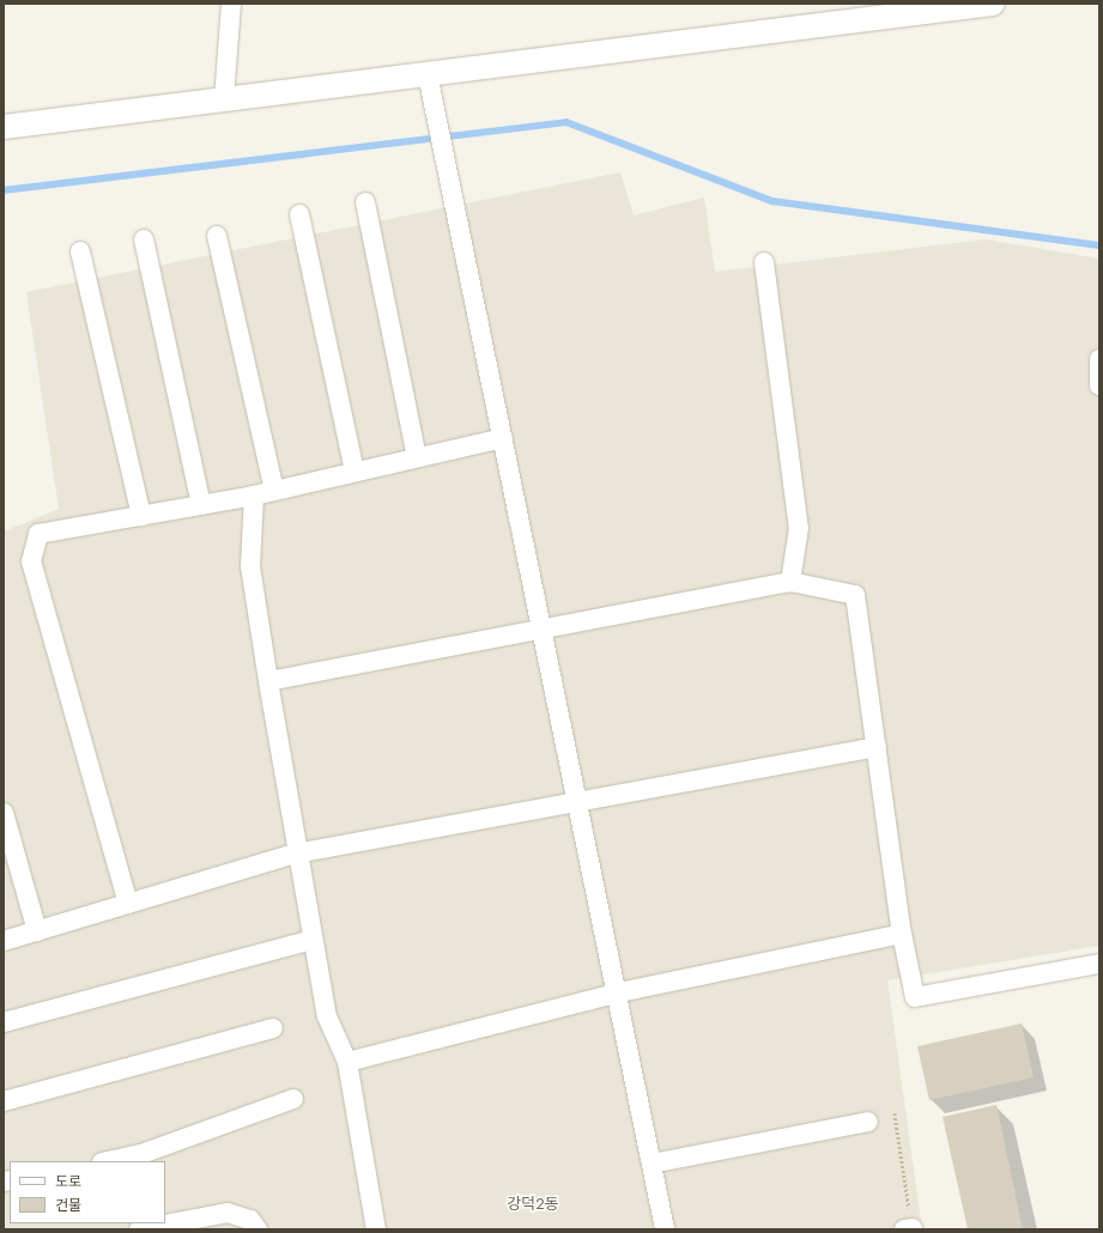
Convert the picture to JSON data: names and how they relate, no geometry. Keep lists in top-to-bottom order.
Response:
{
  "districts": ["강덕2동"],
  "legend": ["도로", "건물"]
}
